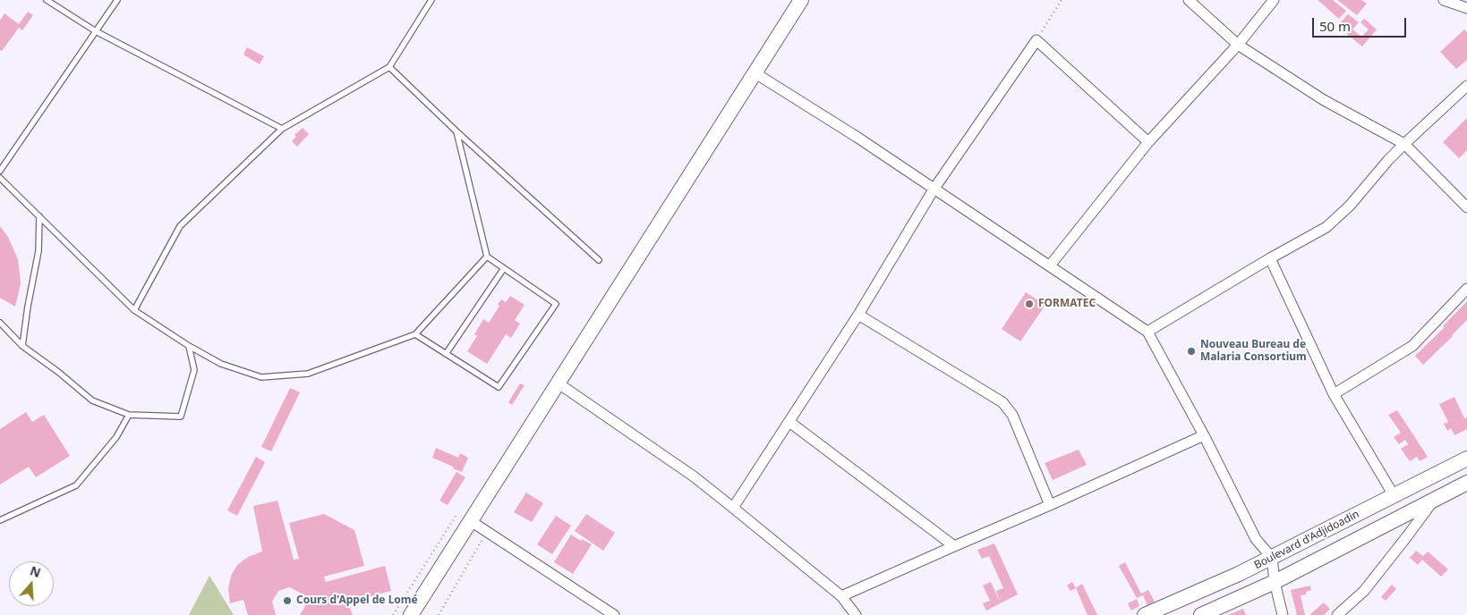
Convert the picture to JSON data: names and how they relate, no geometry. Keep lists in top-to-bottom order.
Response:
{
  "streets": {
    "street": ["Boulevard d'Adjidoadin"]
  },
  "places": ["FORMATEC", "Nouveau Bureau de Malaria Consortium", "Cours d'Appel de Lomé"],
  "scale_bar": "50 m",
  "north": "top"
}
